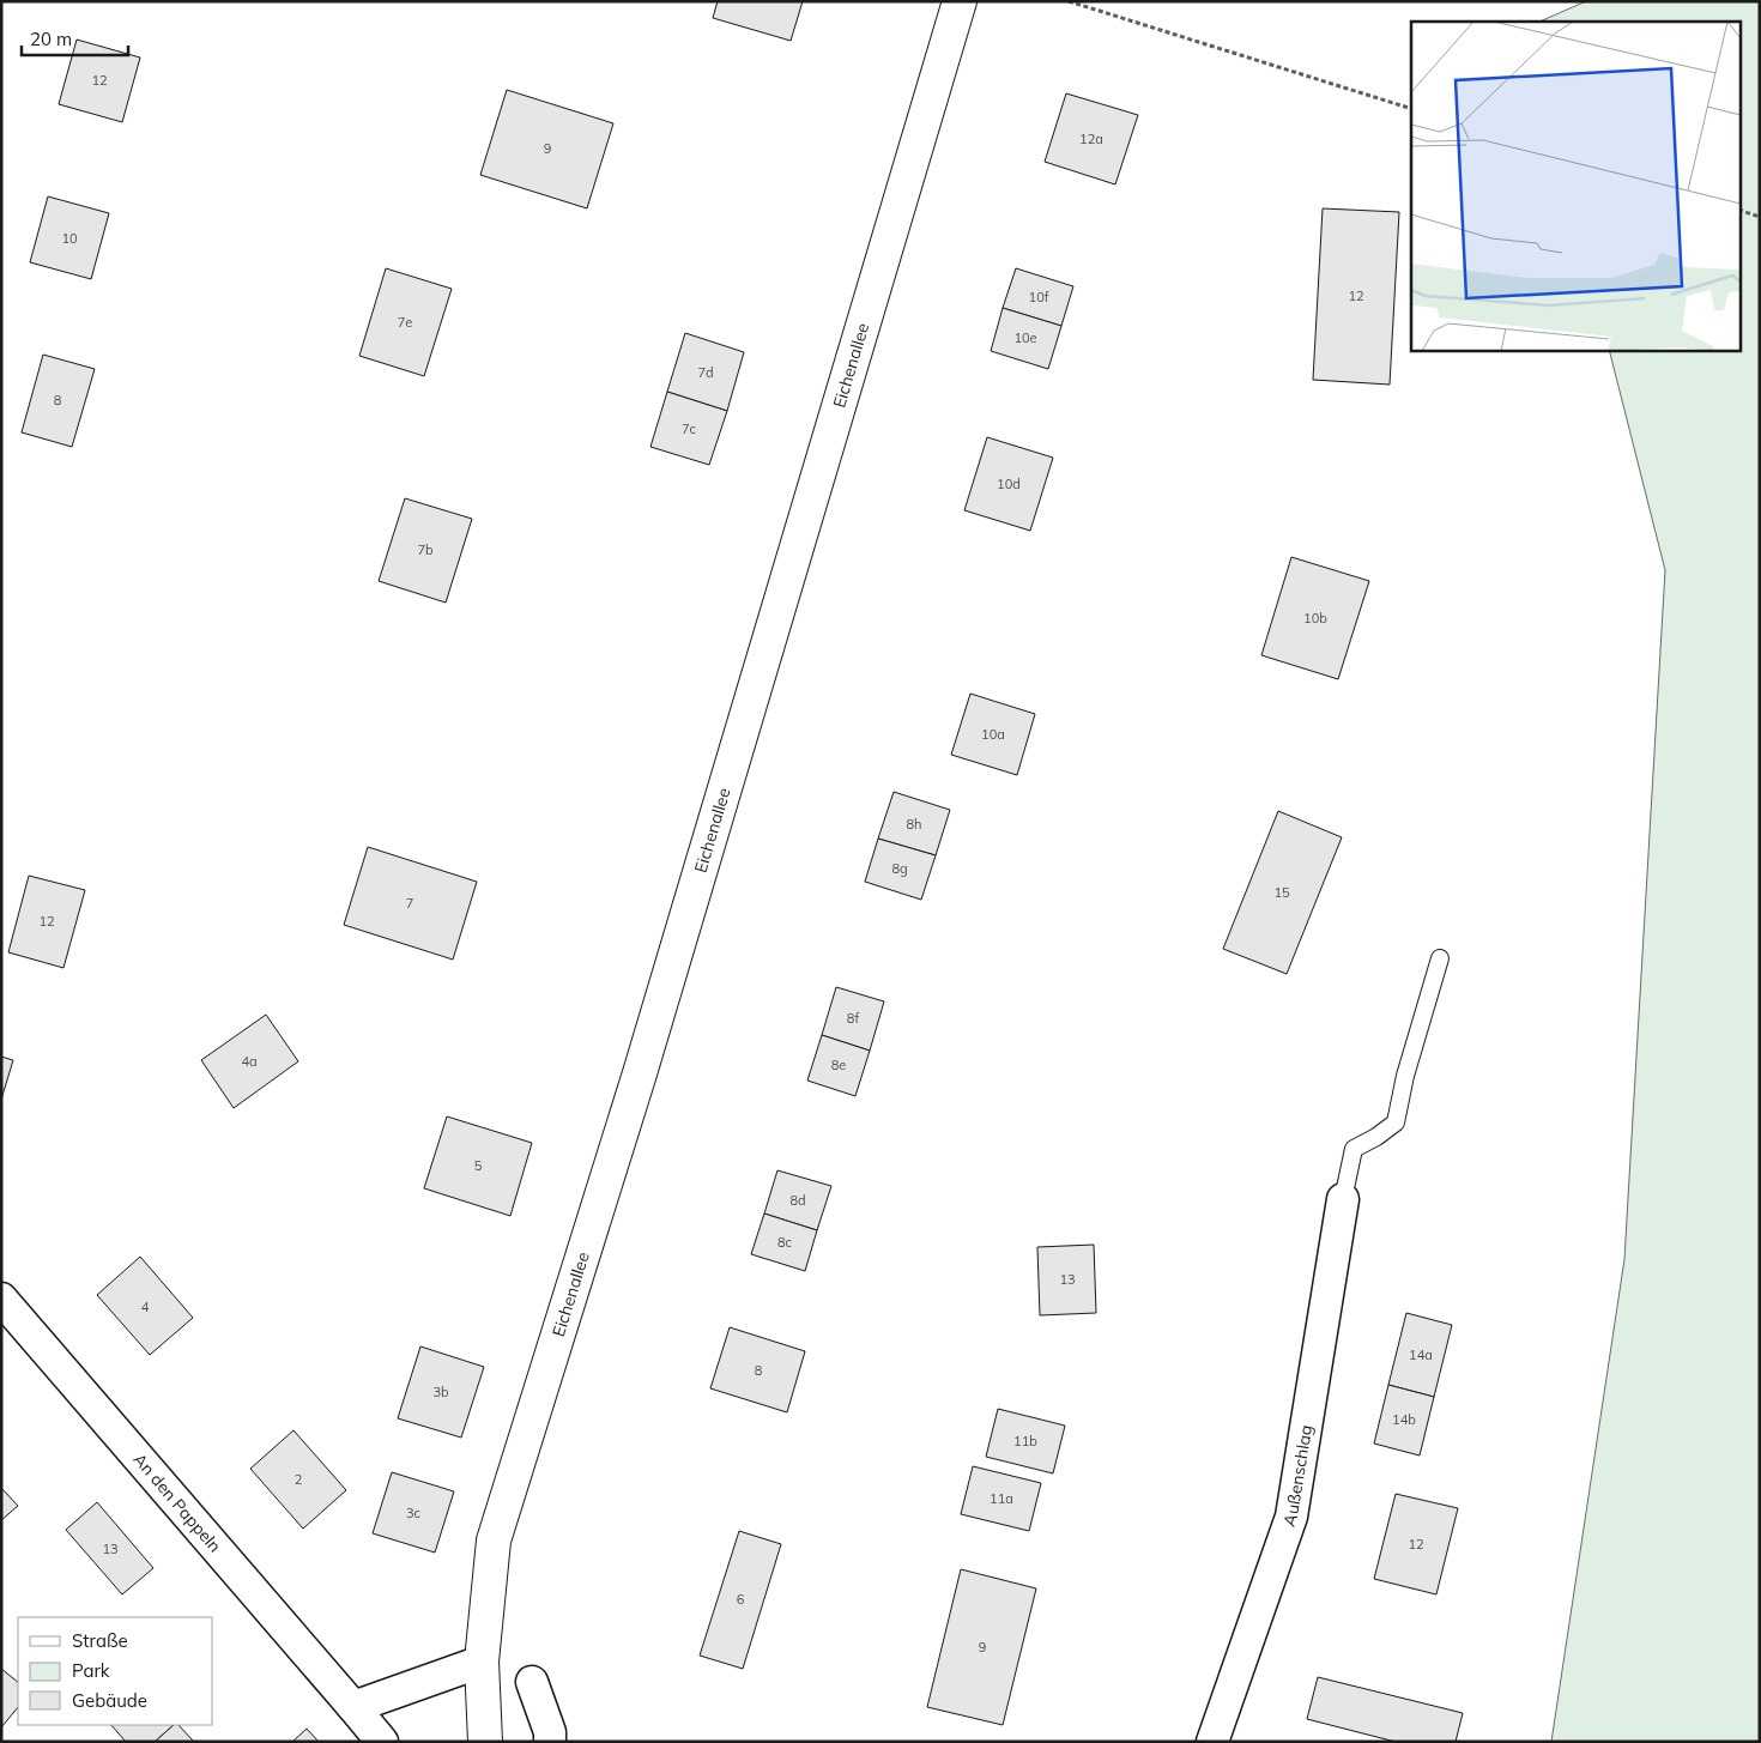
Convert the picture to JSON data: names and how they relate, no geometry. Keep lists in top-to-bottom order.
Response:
{
  "streets": {
    "street": ["Eichenallee", "Außenschlag", "An den Pappeln"]
  },
  "house_numbers": [
    "12",
    "12a",
    "9",
    "10",
    "12",
    "10f",
    "7e",
    "10e",
    "7d",
    "8",
    "7c",
    "10d",
    "7b",
    "10b",
    "10a",
    "8h",
    "8g",
    "15",
    "7",
    "12",
    "8f",
    "4a",
    "8e",
    "5",
    "8d",
    "8c",
    "13",
    "4",
    "14a",
    "8",
    "3b",
    "14b",
    "11b",
    "2",
    "11a",
    "3c",
    "12",
    "13",
    "6",
    "9"
  ],
  "legend": ["Straße", "Park", "Gebäude"],
  "scale_bar": "20 m"
}
